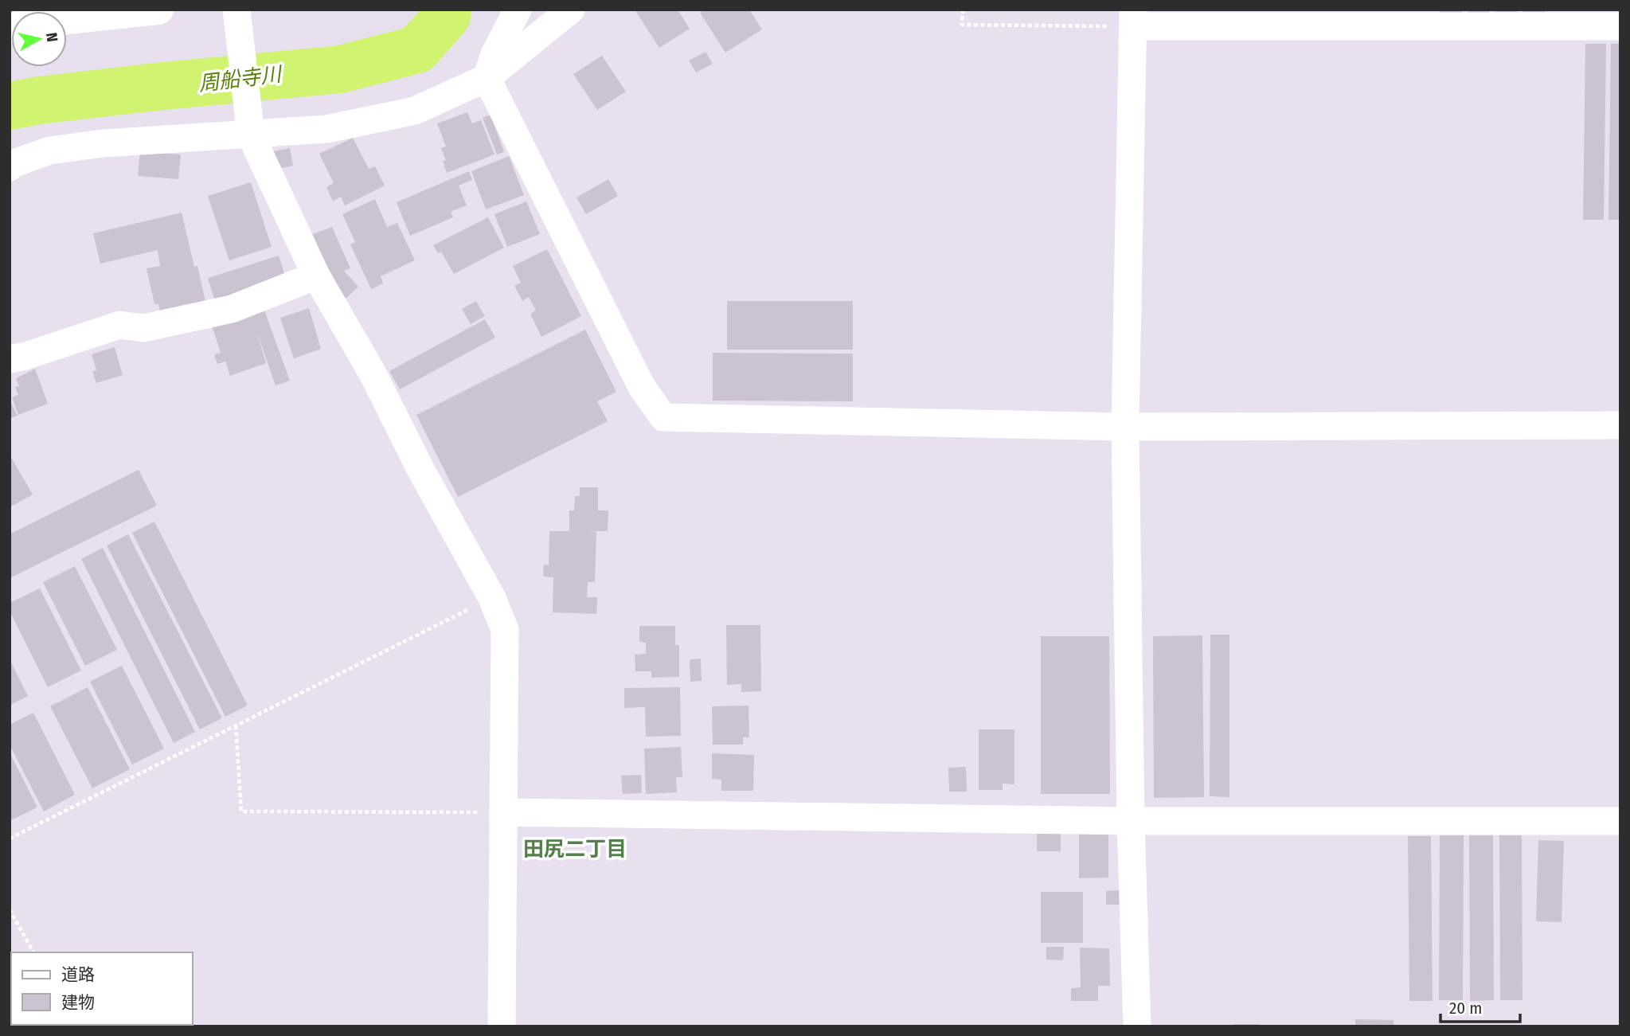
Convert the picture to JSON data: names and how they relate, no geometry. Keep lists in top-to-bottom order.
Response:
{
  "districts": ["田尻二丁目"],
  "water": ["周船寺川"],
  "legend": ["道路", "建物"],
  "scale_bar": "20 m",
  "north": "right"
}
